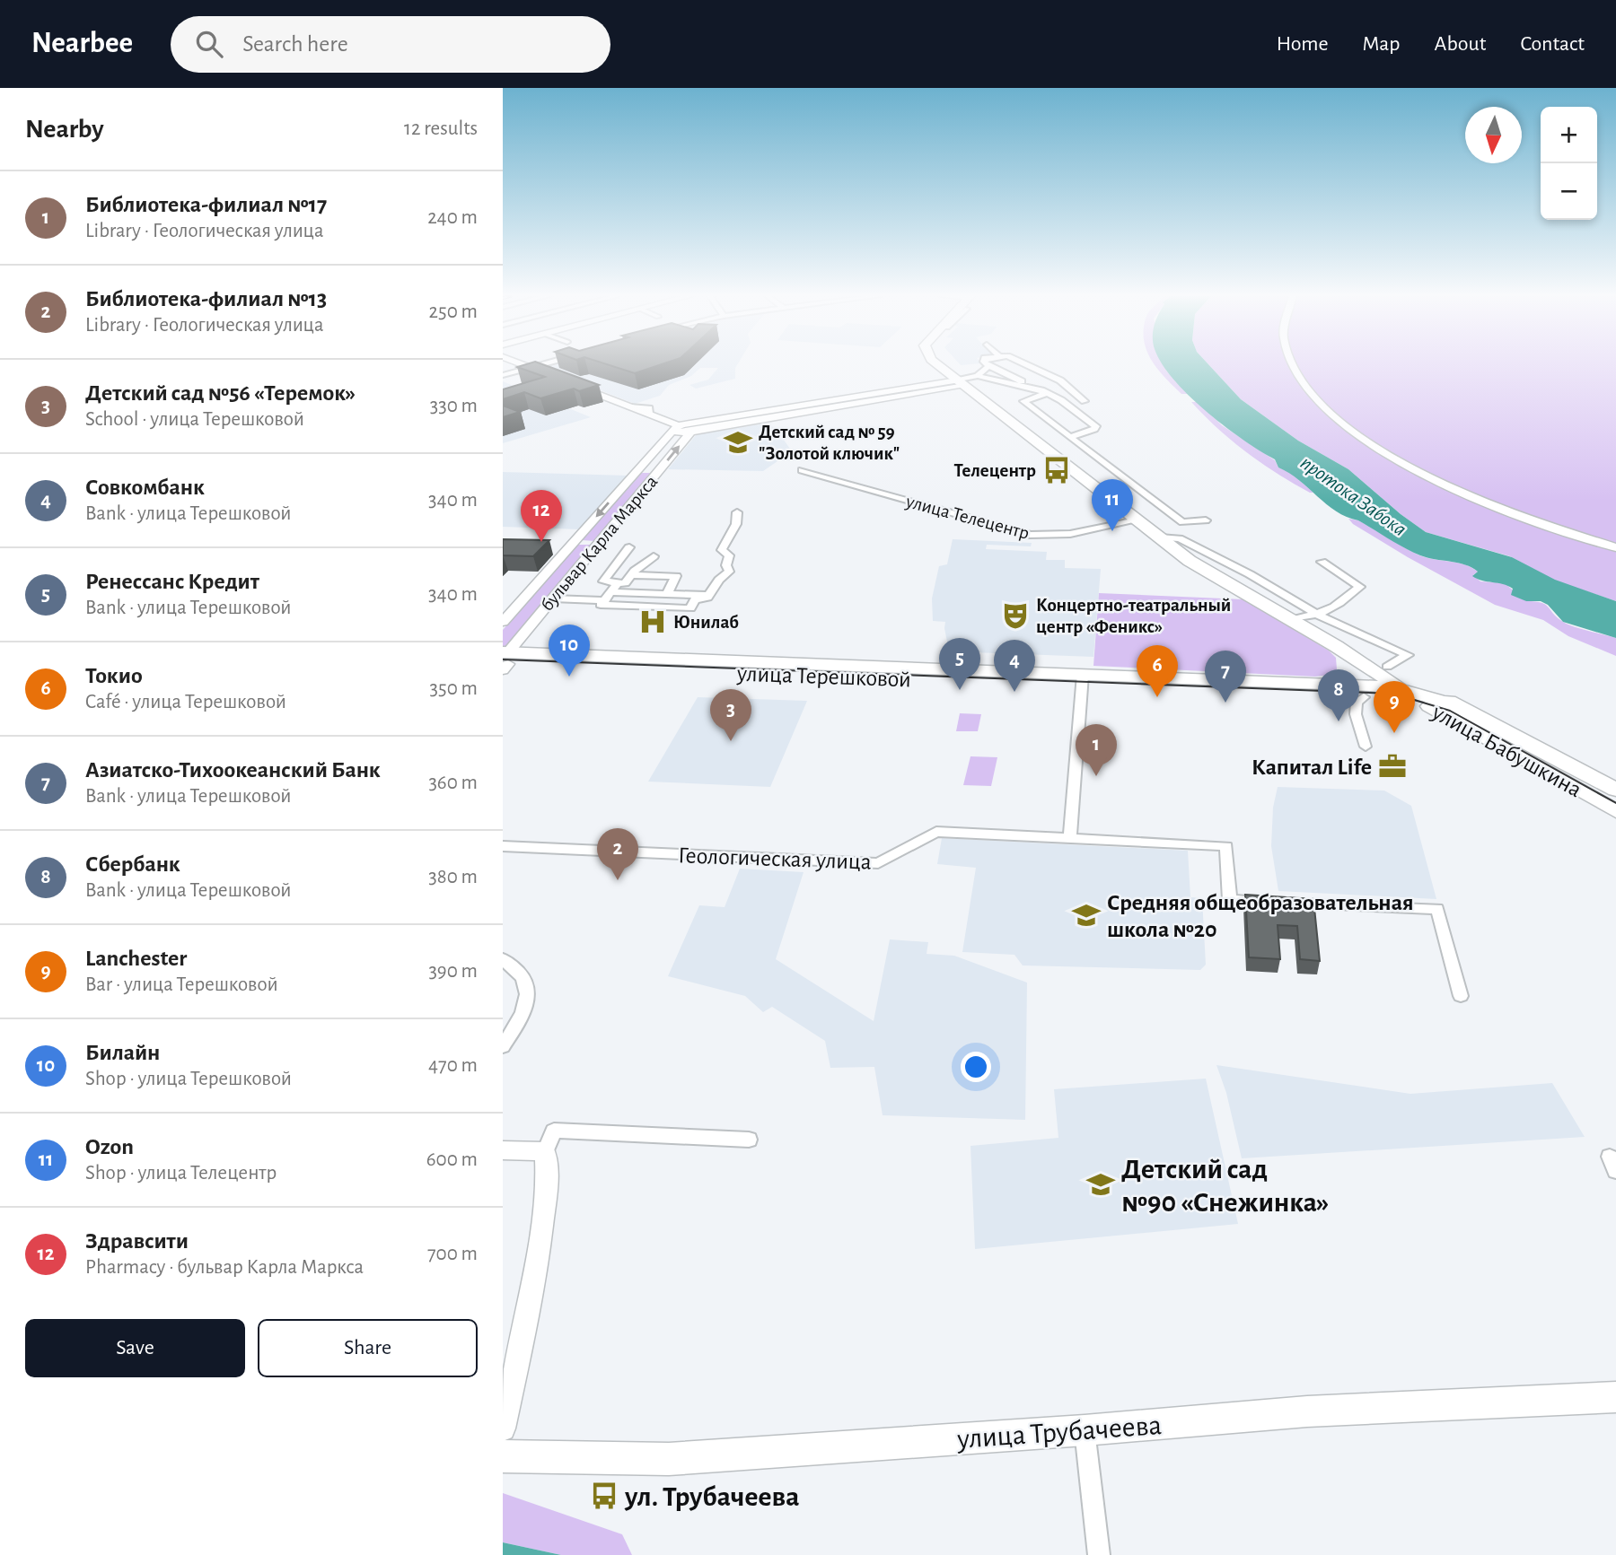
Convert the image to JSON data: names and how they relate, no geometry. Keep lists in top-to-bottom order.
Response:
{
  "streets": {
    "main road": ["улица Терешковой", "улица Бабушкина", "улица Трубачеева"],
    "street": ["улица Телецентр", "бульвар Карла Маркса", "Геологическая улица"]
  },
  "crossings": [
    ["улица Телецентр", "улица Бабушкина"],
    ["бульвар Карла Маркса", "улица Терешковой"],
    ["улица Терешковой", "улица Бабушкина"]
  ],
  "water": ["протока Забока"],
  "places": {
    "school or university": ["Детский сад № 59 \"Золотой ключик\"", "Средняя общеобразовательная школа №20", "Детский сад №90 «Снежинка»"],
    "bus stop": ["Телецентр", "ул. Трубачеева"],
    "theatre": ["Концертно-театральный центр «Феникс»"],
    "hospital": ["Юнилаб"],
    "office": ["Капитал Life"]
  },
  "north": "bottom",
  "page": {
    "header": "Nearbee",
    "search": "Search here",
    "nav": [
      "Home",
      "Map",
      "About",
      "Contact"
    ],
    "heading": ["Nearby", "12 results"],
    "map_buttons": ["+", "−"],
    "list": [
      {
        "mark": "1",
        "name": "Библиотека-филиал №17",
        "note": "Library · Геологическая улица",
        "value": "240 m"
      },
      {
        "mark": "2",
        "name": "Библиотека-филиал №13",
        "note": "Library · Геологическая улица",
        "value": "250 m"
      },
      {
        "mark": "3",
        "name": "Детский сад №56 «Теремок»",
        "note": "School · улица Терешковой",
        "value": "330 m"
      },
      {
        "mark": "4",
        "name": "Совкомбанк",
        "note": "Bank · улица Терешковой",
        "value": "340 m"
      },
      {
        "mark": "5",
        "name": "Ренессанс Кредит",
        "note": "Bank · улица Терешковой",
        "value": "340 m"
      },
      {
        "mark": "6",
        "name": "Токио",
        "note": "Café · улица Терешковой",
        "value": "350 m"
      },
      {
        "mark": "7",
        "name": "Азиатско-Тихоокеанский Банк",
        "note": "Bank · улица Терешковой",
        "value": "360 m"
      },
      {
        "mark": "8",
        "name": "Сбербанк",
        "note": "Bank · улица Терешковой",
        "value": "380 m"
      },
      {
        "mark": "9",
        "name": "Lanchester",
        "note": "Bar · улица Терешковой",
        "value": "390 m"
      },
      {
        "mark": "10",
        "name": "Билайн",
        "note": "Shop · улица Терешковой",
        "value": "470 m"
      },
      {
        "mark": "11",
        "name": "Ozon",
        "note": "Shop · улица Телецентр",
        "value": "600 m"
      },
      {
        "mark": "12",
        "name": "Здравсити",
        "note": "Pharmacy · бульвар Карла Маркса",
        "value": "700 m"
      }
    ],
    "pins": [
      "11",
      "12",
      "10",
      "5",
      "4",
      "6",
      "7",
      "8",
      "9",
      "3",
      "1",
      "2"
    ],
    "buttons": ["Save", "Share"]
  }
}
